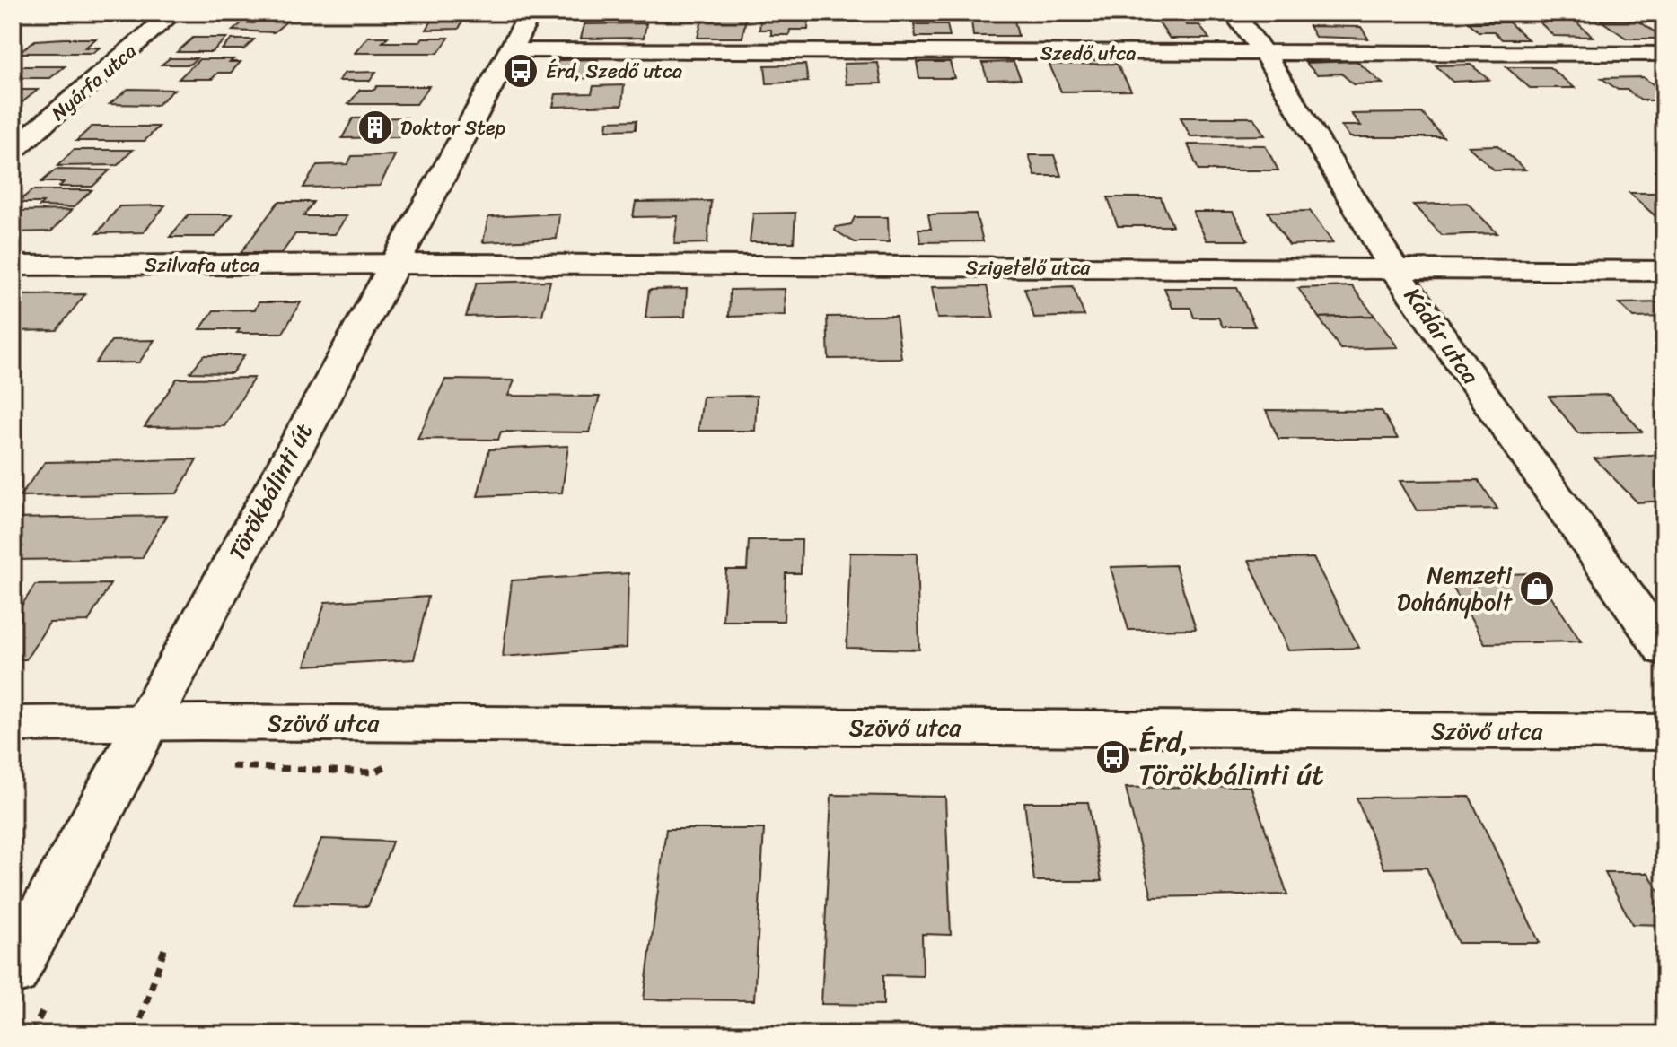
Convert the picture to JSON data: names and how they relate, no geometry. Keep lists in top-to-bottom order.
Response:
{
  "streets": {
    "street": [
      "Szedő utca",
      "Nyárfa utca",
      "Szilvafa utca",
      "Szigetelő utca",
      "Kádár utca",
      "Törökbálinti út",
      "Szövő utca"
    ]
  },
  "crossings": [
    ["Szedő utca", "Kádár utca"],
    ["Szedő utca", "Törökbálinti út"],
    ["Szilvafa utca", "Szigetelő utca"],
    ["Szilvafa utca", "Törökbálinti út"],
    ["Szigetelő utca", "Kádár utca"],
    ["Szigetelő utca", "Törökbálinti út"],
    ["Törökbálinti út", "Szövő utca"]
  ],
  "places": {
    "bus stop": ["Érd, Szedő utca", "Érd, Törökbálinti út"],
    "building": ["Doktor Step"],
    "shop": ["Nemzeti Dohánybolt"]
  }
}
